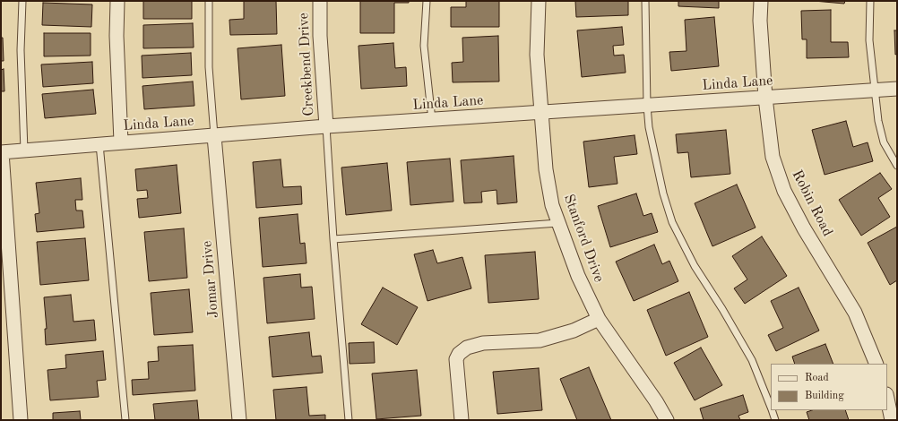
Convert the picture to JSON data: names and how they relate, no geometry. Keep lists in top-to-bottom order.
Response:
{
  "streets": {
    "street": [
      "Creekbend Drive",
      "Linda Lane",
      "Robin Road",
      "Stanford Drive",
      "Jomar Drive"
    ]
  },
  "crossings": [
    ["Creekbend Drive", "Linda Lane"],
    ["Linda Lane", "Robin Road"],
    ["Linda Lane", "Stanford Drive"],
    ["Linda Lane", "Jomar Drive"]
  ],
  "legend": ["Road", "Building"]
}
